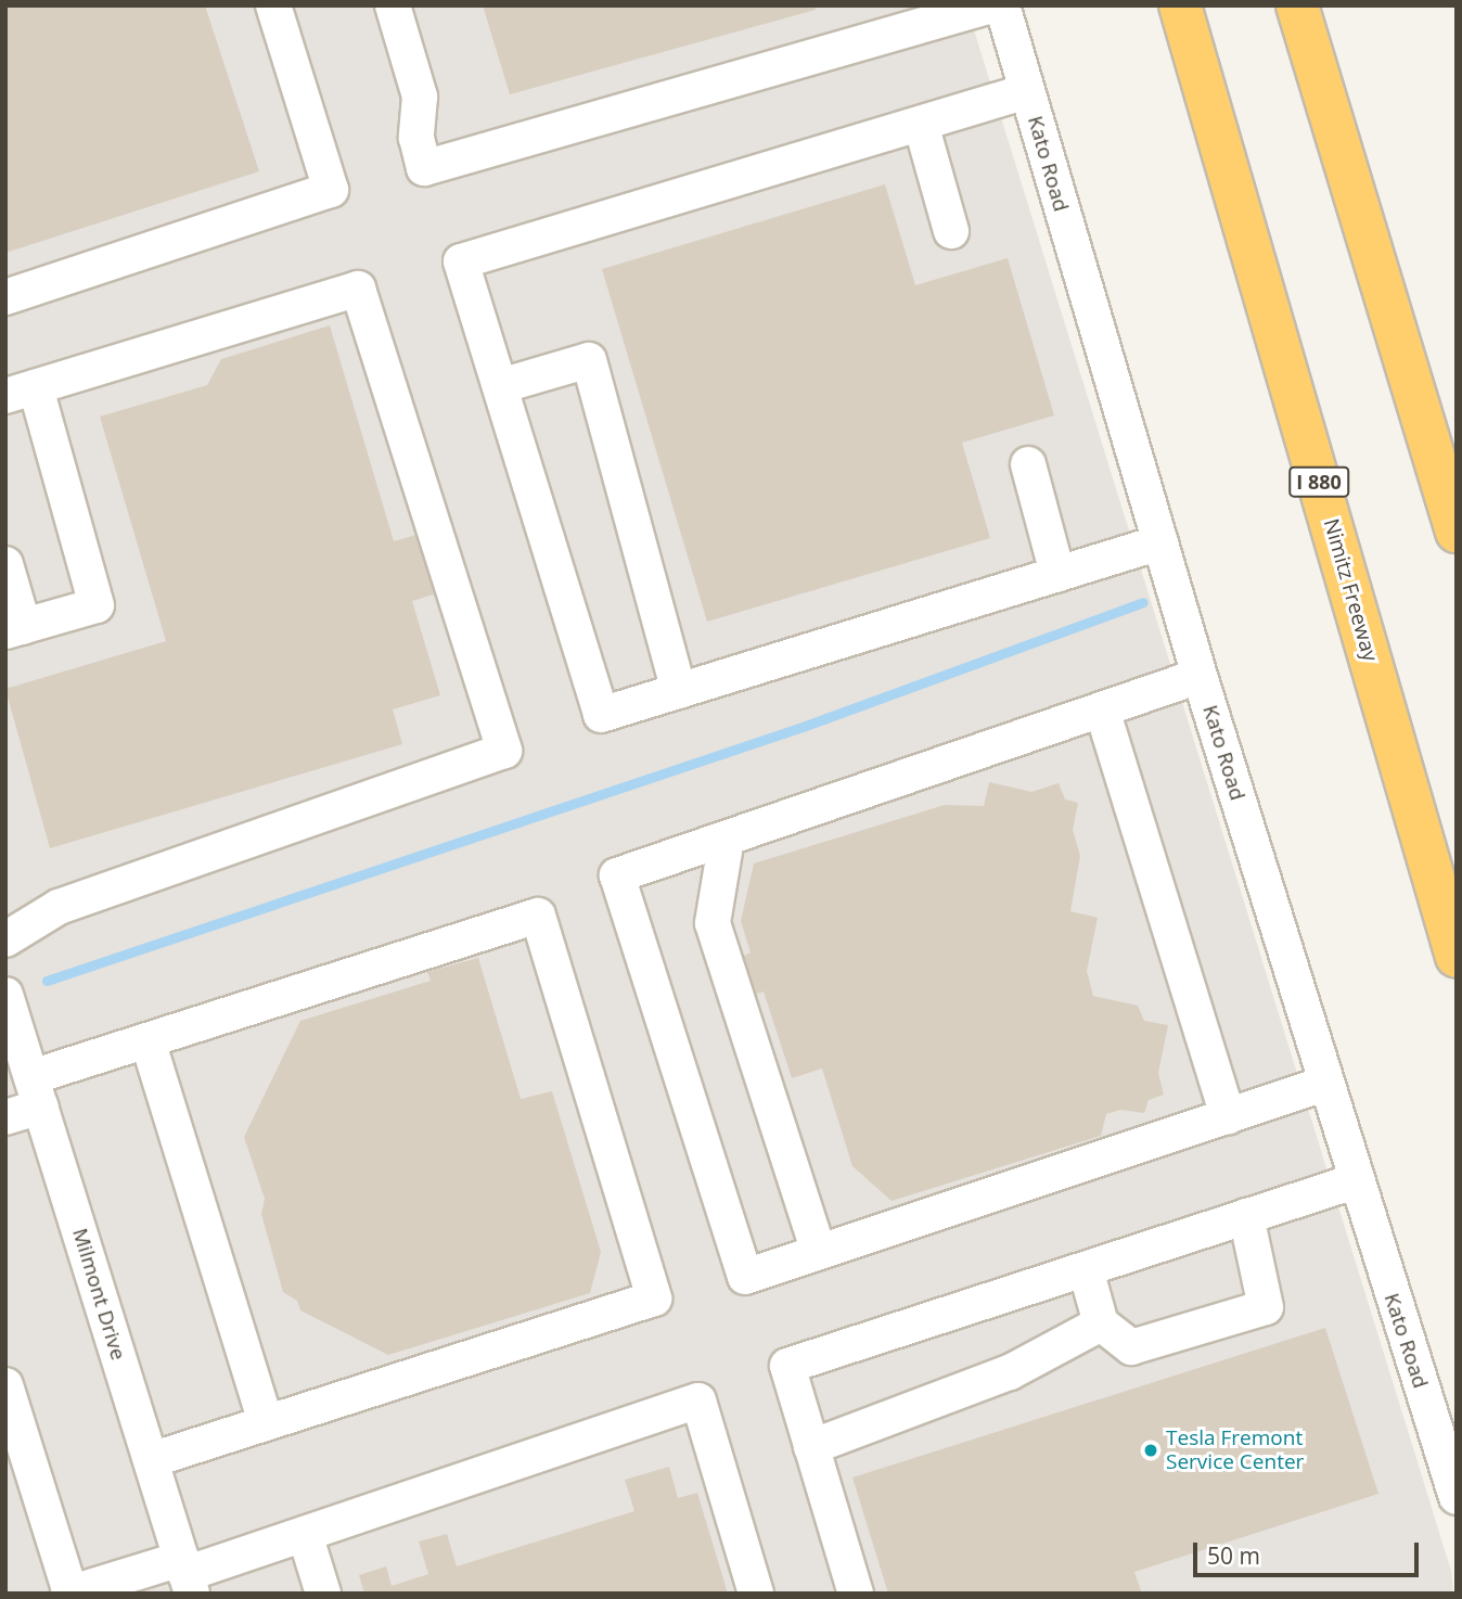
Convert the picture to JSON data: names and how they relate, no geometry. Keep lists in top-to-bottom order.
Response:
{
  "streets": {
    "highway": ["I 880", "Nimitz Freeway"],
    "street": ["Kato Road", "Milmont Drive"]
  },
  "places": ["Tesla Fremont Service Center"],
  "scale_bar": "50 m"
}
